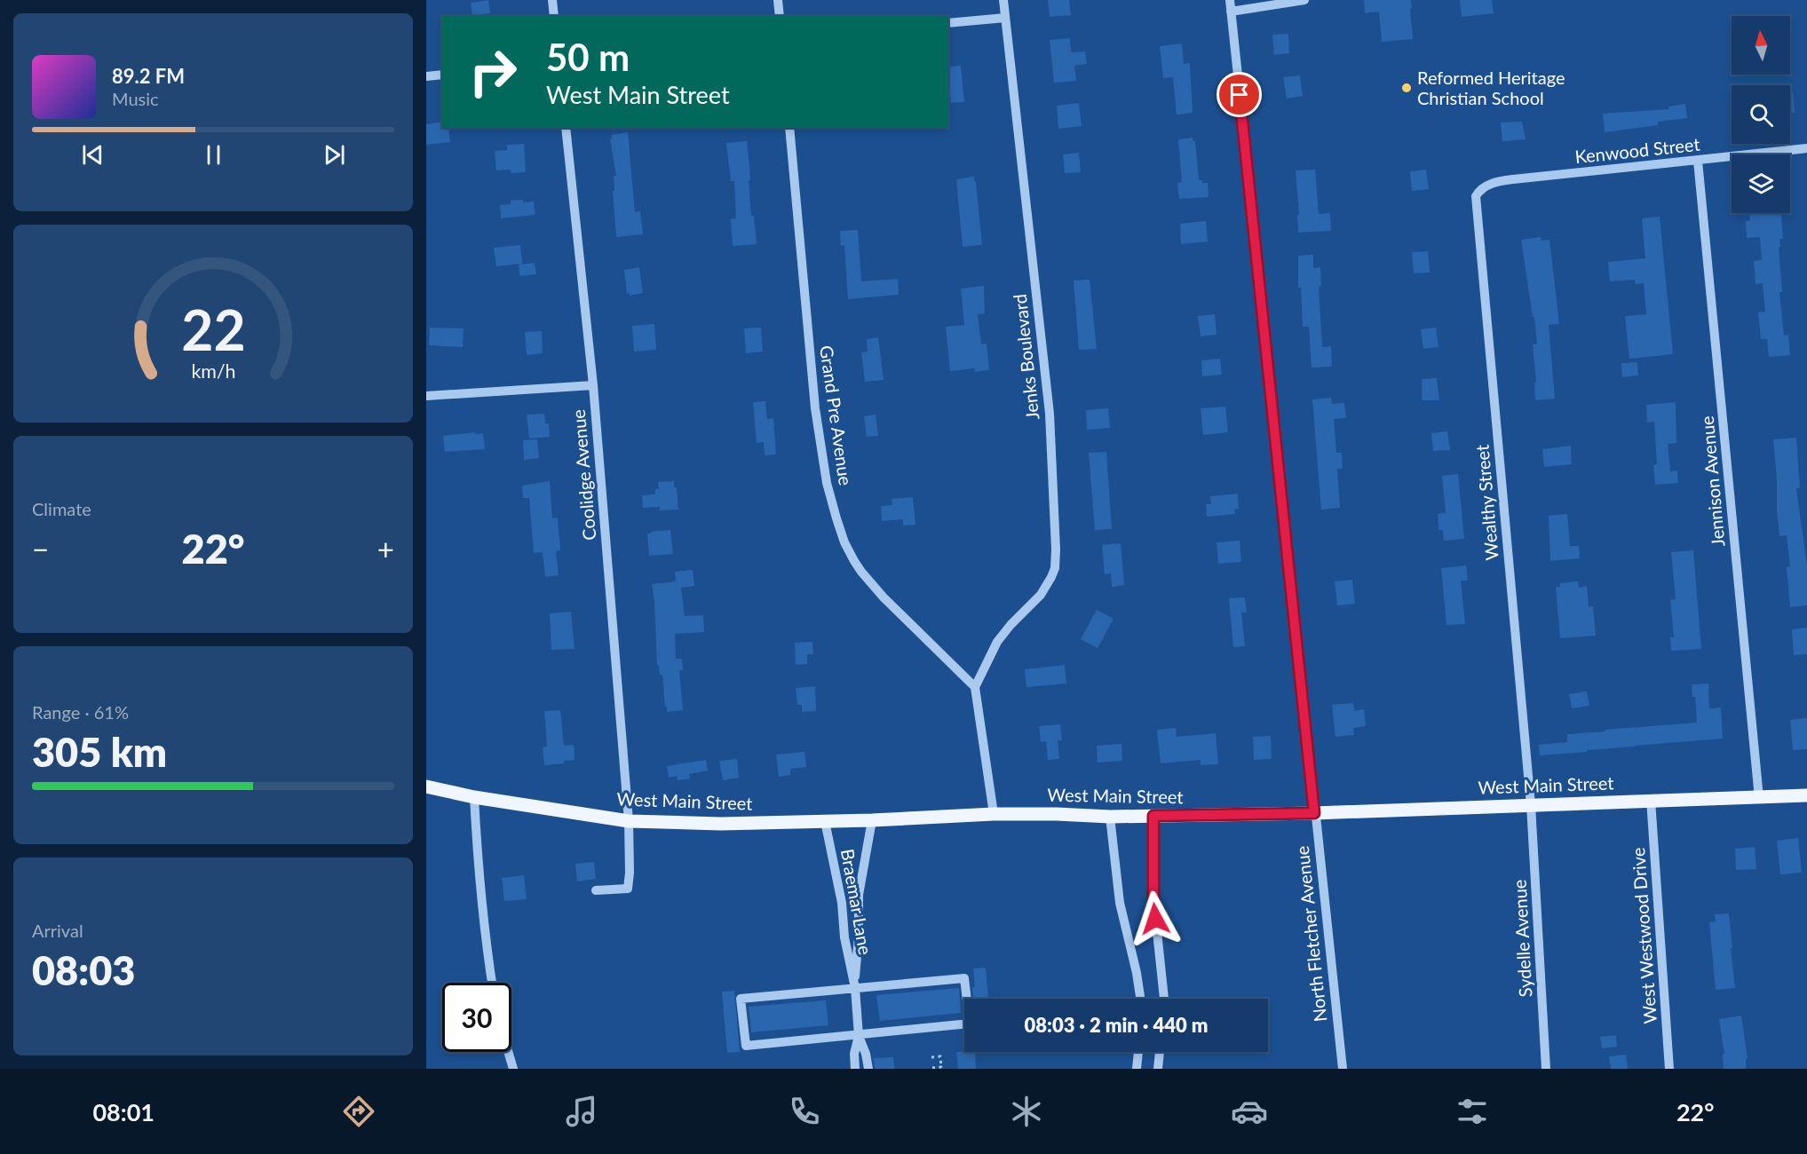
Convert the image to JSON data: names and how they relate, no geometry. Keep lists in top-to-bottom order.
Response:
{
  "streets": {
    "main road": ["West Main Street"],
    "street": [
      "Kenwood Street",
      "Jenks Boulevard",
      "Grand Pre Avenue",
      "Coolidge Avenue",
      "Jennison Avenue",
      "Wealthy Street",
      "Braemar Lane",
      "North Fletcher Avenue",
      "West Westwood Drive",
      "Sydelle Avenue"
    ]
  },
  "crossings": [
    ["Kenwood Street", "Jennison Avenue"],
    ["Kenwood Street", "Wealthy Street"],
    ["Jenks Boulevard", "Grand Pre Avenue"],
    ["Coolidge Avenue", "West Main Street"],
    ["Jennison Avenue", "West Main Street"],
    ["Wealthy Street", "West Main Street"],
    ["Wealthy Street", "Sydelle Avenue"],
    ["West Main Street", "Braemar Lane"],
    ["West Main Street", "North Fletcher Avenue"],
    ["West Main Street", "West Westwood Drive"],
    ["West Main Street", "Sydelle Avenue"]
  ],
  "places": ["Reformed Heritage Christian School"],
  "north": "top",
  "page": {
    "turn": ["50 m", "West Main Street"],
    "song": ["89.2 FM", "Music"],
    "tile": [
      "Climate",
      ["Range · 61%", "305 km"],
      ["Arrival", "08:03"]
    ],
    "heat": ["−", "22°", "+"],
    "limit": "30",
    "trip": "08:03 · 2 min · 440 m",
    "tabs": ["08:01", "22°"],
    "gauge": ["22", "km/h"]
  }
}
